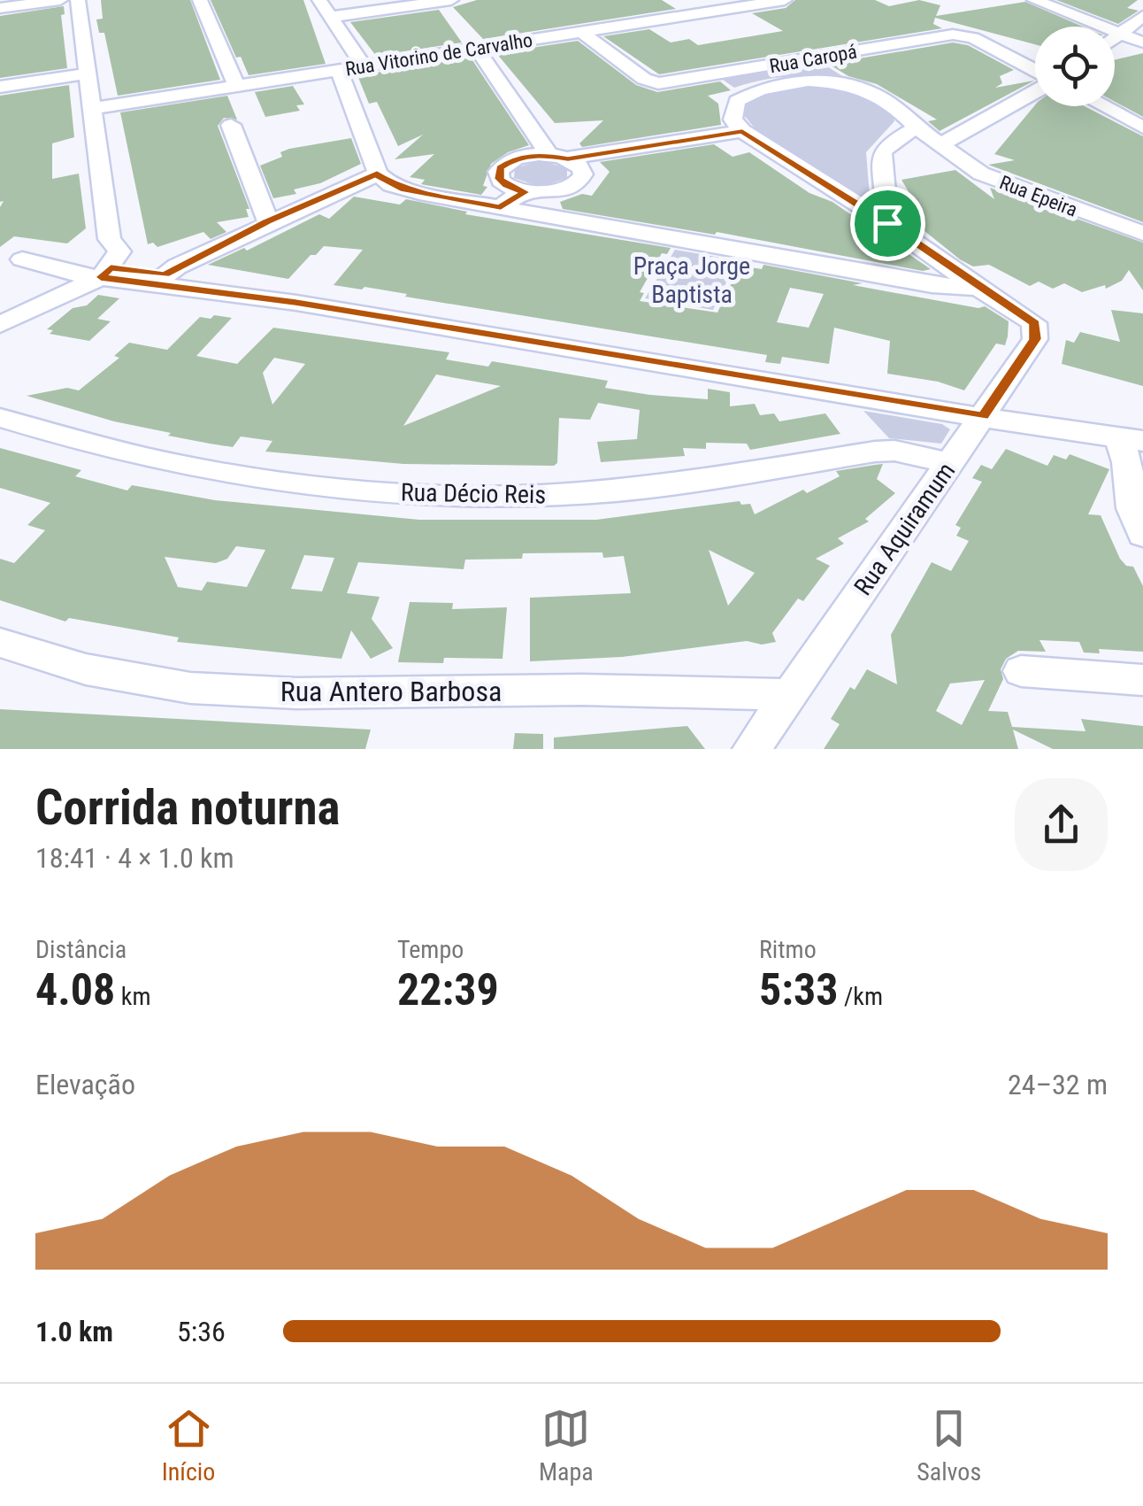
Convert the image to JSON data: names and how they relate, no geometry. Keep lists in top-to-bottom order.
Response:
{
  "streets": {
    "street": [
      "Rua Vitorino de Carvalho",
      "Rua Caropá",
      "Rua Epeira",
      "Rua Décio Reis",
      "Rua Aquiramum",
      "Rua Antero Barbosa"
    ]
  },
  "crossings": [
    ["Rua Vitorino de Carvalho", "Rua Caropá"],
    ["Rua Décio Reis", "Rua Aquiramum"],
    ["Rua Aquiramum", "Rua Antero Barbosa"]
  ],
  "parks": ["Praça Jorge Baptista"],
  "page": {
    "heading": ["Corrida noturna", "18:41 · 4 × 1.0 km"],
    "stats": [
      ["Distância", "4.08 km"],
      ["Tempo", "22:39"],
      ["Ritmo", "5:33 /km"]
    ],
    "chart": ["Elevação", "24–32 m"],
    "list": [
      {
        "name": "1.0 km",
        "note": "5:36"
      }
    ],
    "tabs": ["Início", "Mapa", "Salvos"]
  }
}
